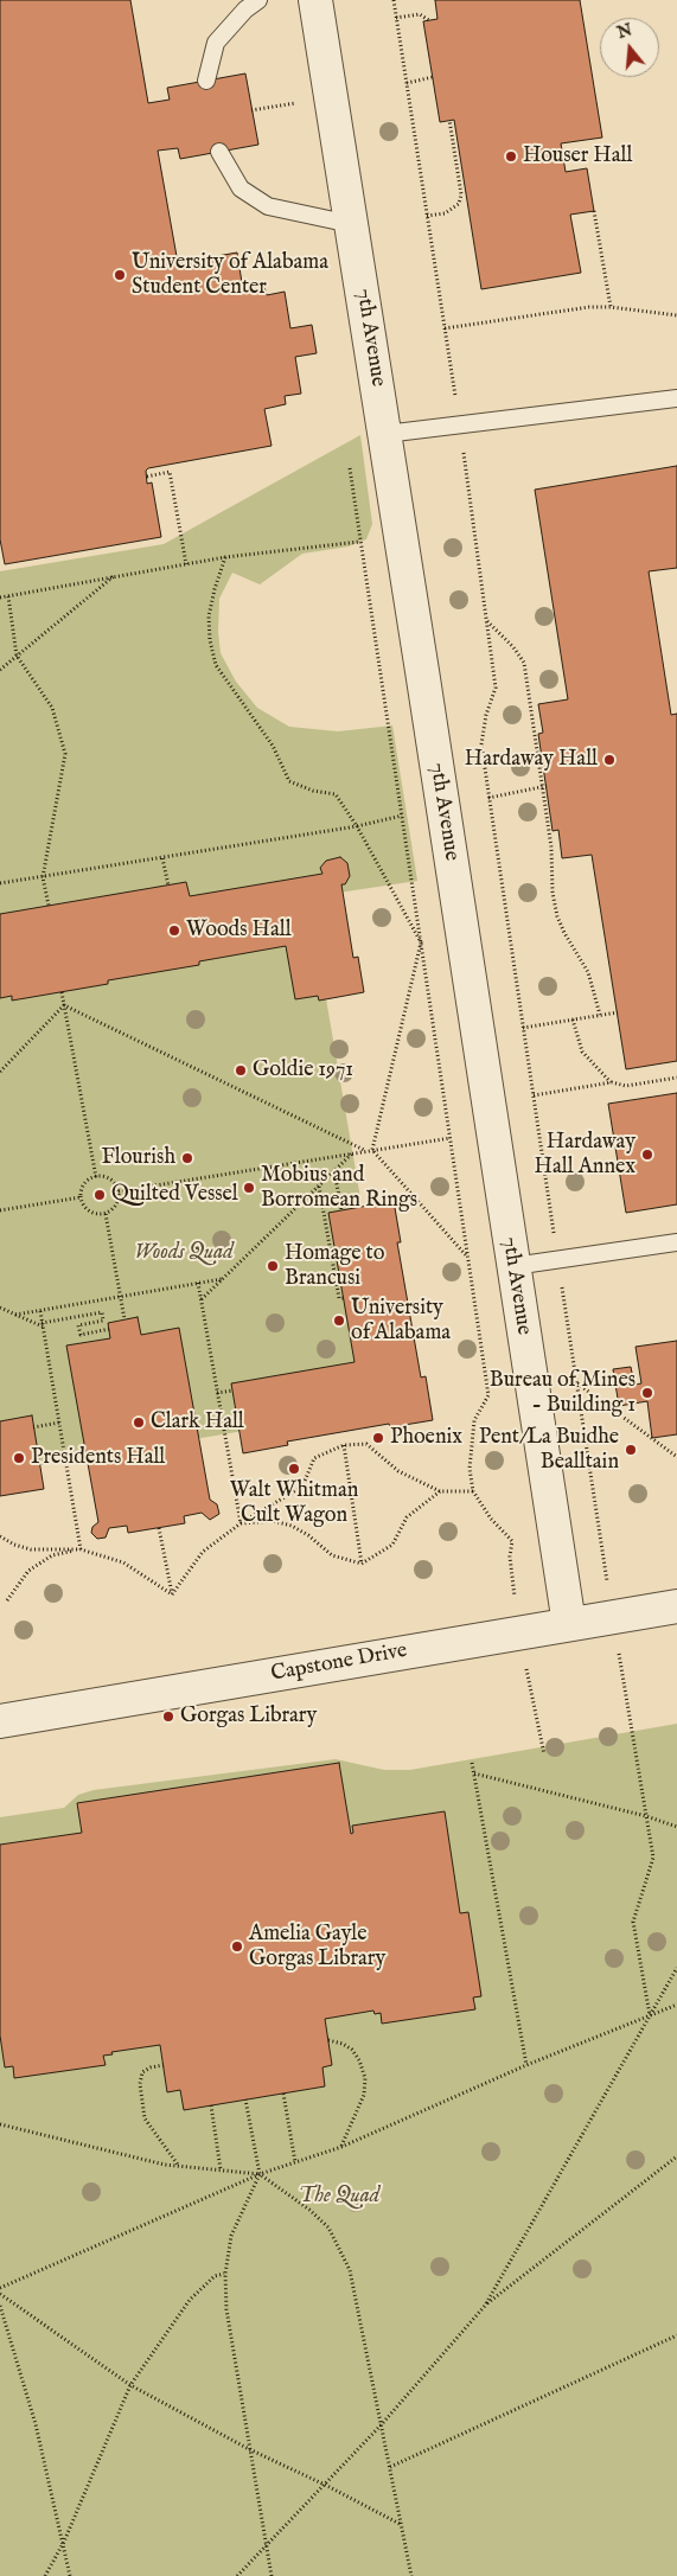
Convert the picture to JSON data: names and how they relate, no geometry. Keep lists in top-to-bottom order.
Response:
{
  "streets": {
    "street": ["7th Avenue", "Capstone Drive"]
  },
  "crossings": [
    ["7th Avenue", "Capstone Drive"]
  ],
  "parks": ["Woods Quad", "The Quad"],
  "places": [
    "Houser Hall",
    "University of Alabama Student Center",
    "Hardaway Hall",
    "Woods Hall",
    "Goldie 1971",
    "Hardaway Hall Annex",
    "Flourish",
    "Mobius and Borromean Rings",
    "Quilted Vessel",
    "Homage to Brancusi",
    "University of Alabama",
    "Bureau of Mines - Building 1",
    "Clark Hall",
    "Phoenix",
    "Pent/La Buidhe Bealltain",
    "Presidents Hall",
    "Walt Whitman Cult Wagon",
    "Gorgas Library",
    "Amelia Gayle Gorgas Library"
  ],
  "north": "top"
}
